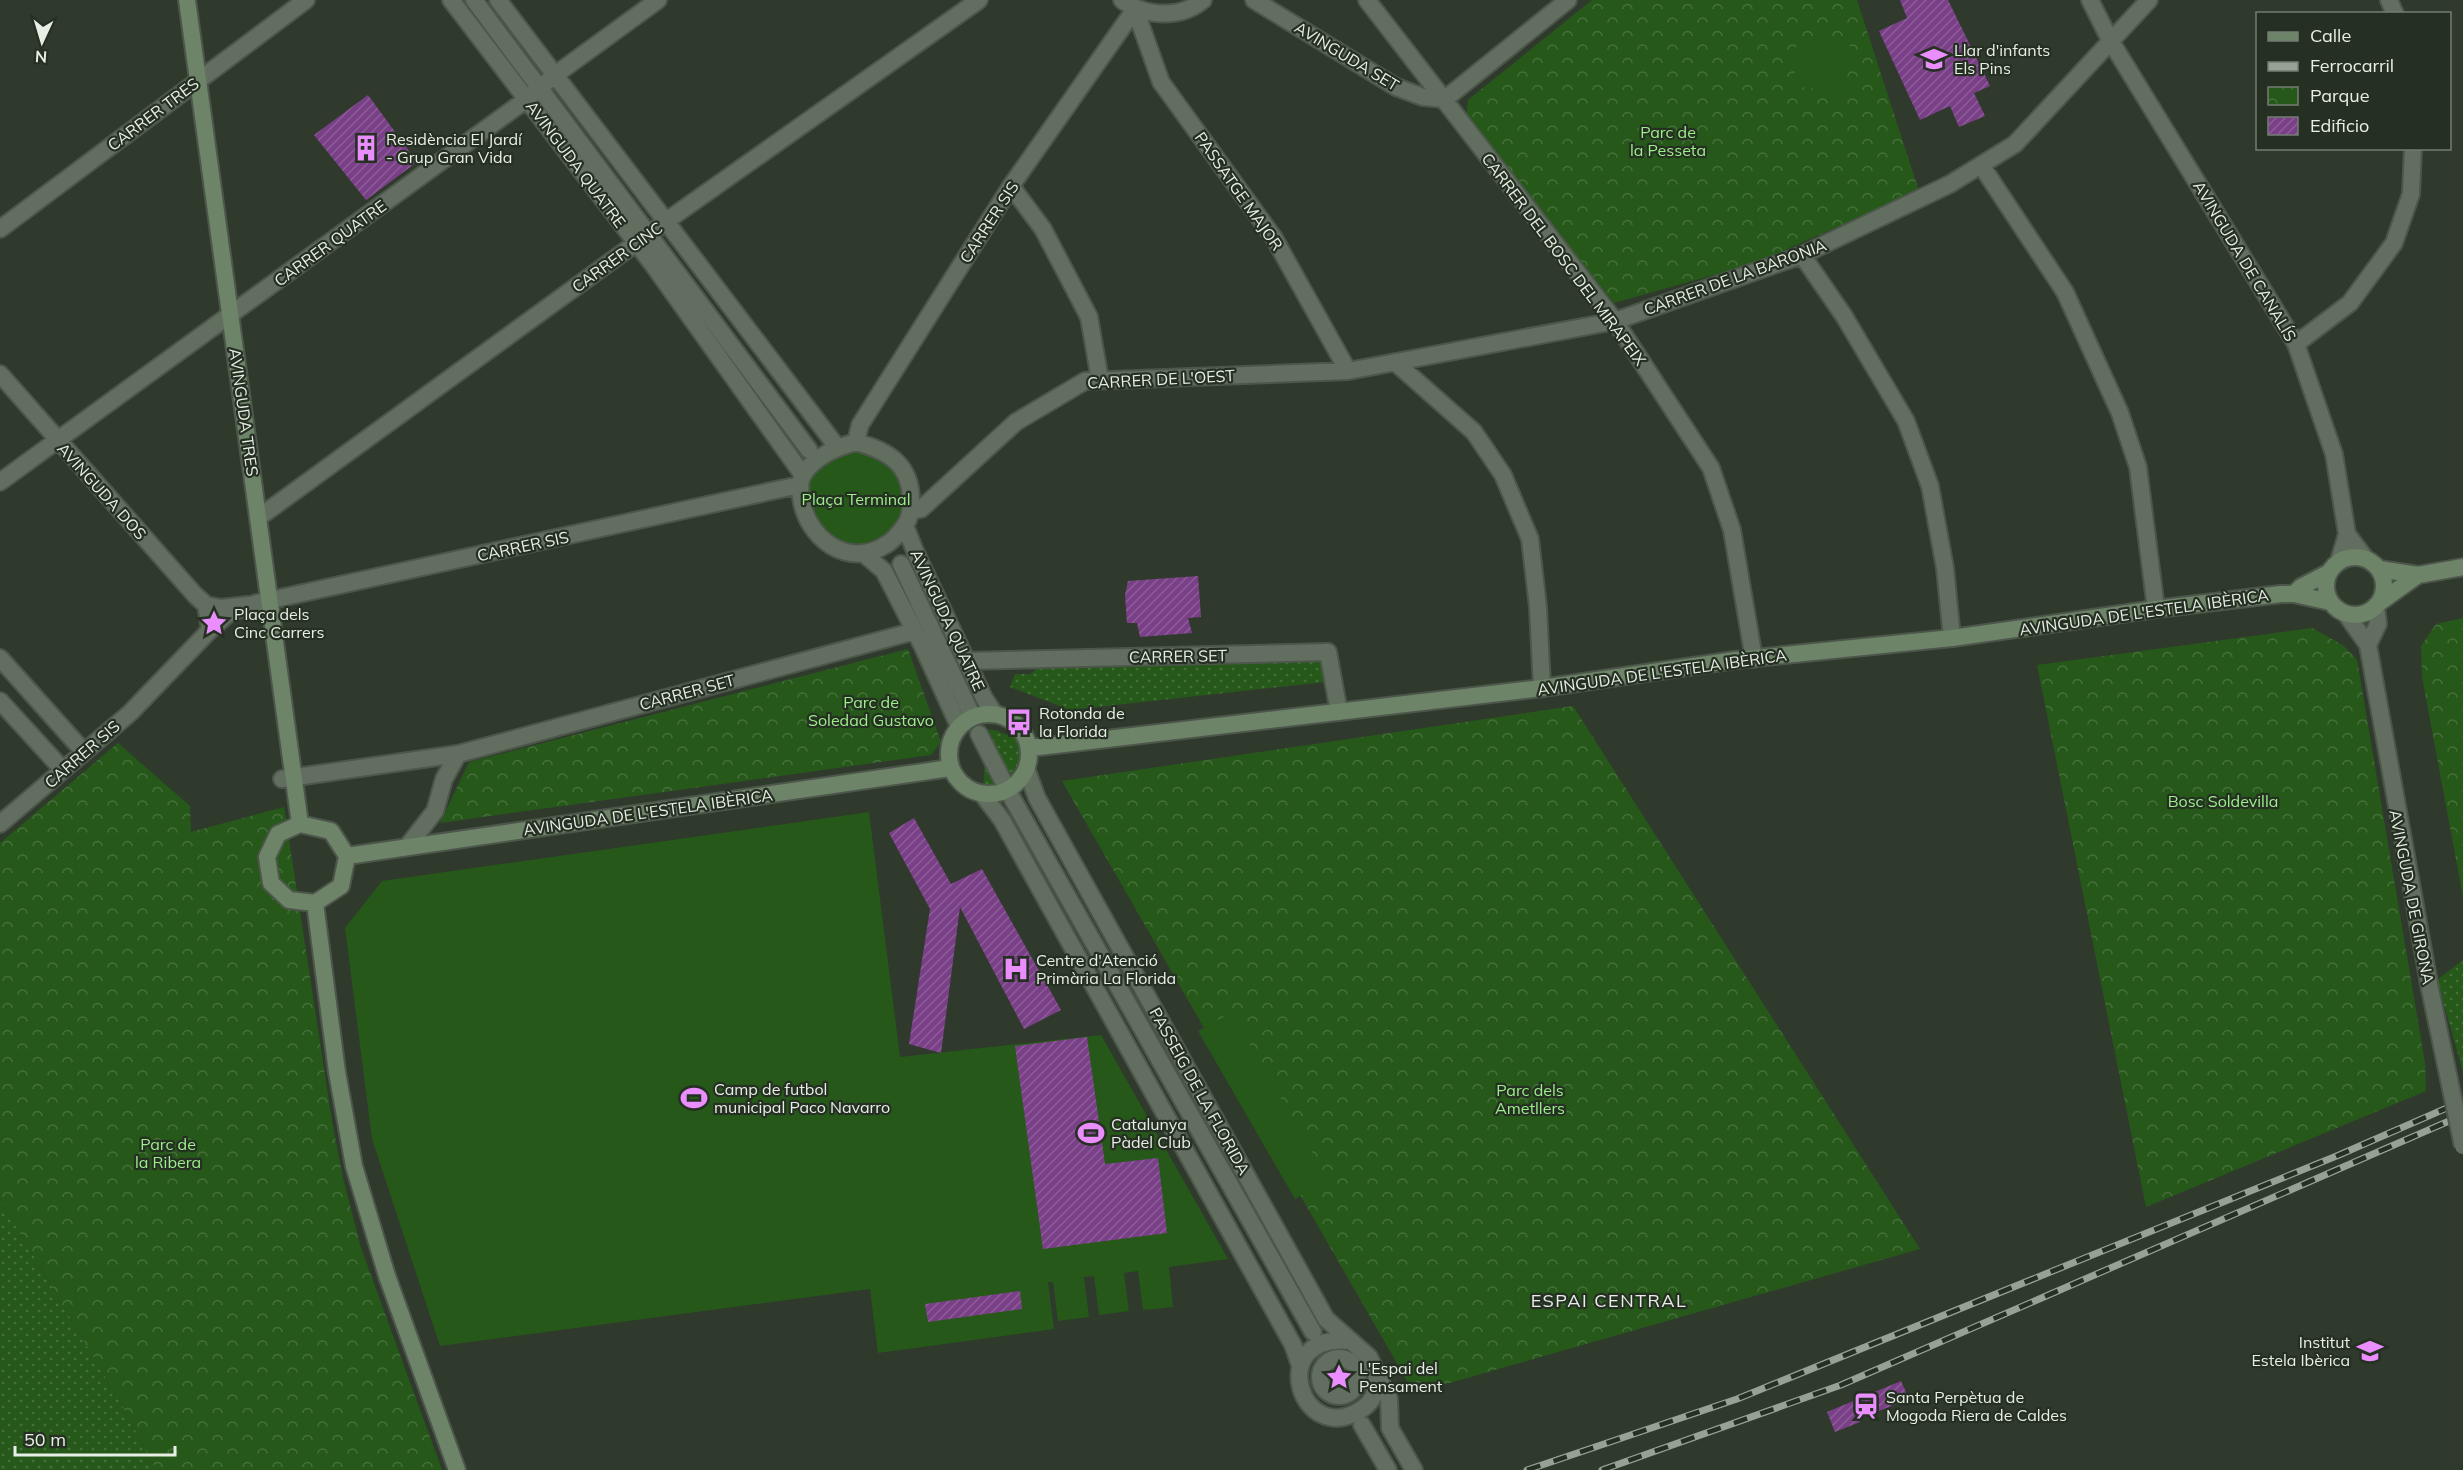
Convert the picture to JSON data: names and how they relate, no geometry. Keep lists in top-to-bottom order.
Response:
{
  "streets": {
    "main road": ["AVINGUDA TRES", "AVINGUDA DE L'ESTELA IBÈRICA"],
    "street": [
      "AVINGUDA SET",
      "CARRER TRES",
      "AVINGUDA QUATRE",
      "PASSATGE MAJOR",
      "CARRER SIS",
      "CARRER QUATRE",
      "CARRER CINC",
      "CARRER DEL BOSC DEL MIRAPEIX",
      "AVINGUDA DE CANALÍS",
      "CARRER DE LA BARONIA",
      "CARRER DE L'OEST",
      "AVINGUDA DOS",
      "CARRER SET",
      "AVINGUDA DE GIRONA",
      "PASSEIG DE LA FLORIDA"
    ]
  },
  "crossings": [
    ["AVINGUDA SET", "CARRER DEL BOSC DEL MIRAPEIX"],
    ["CARRER TRES", "AVINGUDA TRES"],
    ["AVINGUDA QUATRE", "CARRER SIS"],
    ["AVINGUDA QUATRE", "CARRER QUATRE"],
    ["AVINGUDA QUATRE", "CARRER CINC"],
    ["AVINGUDA QUATRE", "CARRER DE L'OEST"],
    ["AVINGUDA QUATRE", "AVINGUDA DE L'ESTELA IBÈRICA"],
    ["AVINGUDA QUATRE", "CARRER SET"],
    ["AVINGUDA QUATRE", "PASSEIG DE LA FLORIDA"],
    ["PASSATGE MAJOR", "CARRER SIS"],
    ["PASSATGE MAJOR", "CARRER DE LA BARONIA"],
    ["PASSATGE MAJOR", "CARRER DE L'OEST"],
    ["CARRER SIS", "CARRER DE L'OEST"],
    ["CARRER SIS", "AVINGUDA TRES"],
    ["CARRER QUATRE", "AVINGUDA TRES"],
    ["CARRER QUATRE", "AVINGUDA DOS"],
    ["CARRER CINC", "AVINGUDA TRES"],
    ["CARRER DEL BOSC DEL MIRAPEIX", "CARRER DE LA BARONIA"],
    ["CARRER DEL BOSC DEL MIRAPEIX", "AVINGUDA DE L'ESTELA IBÈRICA"],
    ["AVINGUDA DE CANALÍS", "CARRER DE LA BARONIA"],
    ["AVINGUDA DE CANALÍS", "AVINGUDA DE L'ESTELA IBÈRICA"],
    ["AVINGUDA DE CANALÍS", "AVINGUDA DE GIRONA"],
    ["CARRER DE LA BARONIA", "CARRER DE L'OEST"],
    ["AVINGUDA TRES", "AVINGUDA DE L'ESTELA IBÈRICA"],
    ["AVINGUDA TRES", "CARRER SET"],
    ["AVINGUDA DE L'ESTELA IBÈRICA", "CARRER SET"],
    ["AVINGUDA DE L'ESTELA IBÈRICA", "AVINGUDA DE GIRONA"],
    ["AVINGUDA DE L'ESTELA IBÈRICA", "PASSEIG DE LA FLORIDA"]
  ],
  "districts": ["ESPAI CENTRAL"],
  "parks": [
    "Parc de la Pesseta",
    "Plaça Terminal",
    "Parc de Soledad Gustavo",
    "Bosc Soldevilla",
    "Parc dels Ametllers",
    "Parc de la Ribera"
  ],
  "places": {
    "school or university": ["Llar d'infants Els Pins", "Institut Estela Ibèrica"],
    "building": ["Residència El Jardí - Grup Gran Vida"],
    "place": ["Plaça dels Cinc Carrers", "L'Espai del Pensament"],
    "bus stop": ["Rotonda de la Florida"],
    "hospital": ["Centre d'Atenció Primària La Florida"],
    "sports": ["Camp de futbol municipal Paco Navarro", "Catalunya Pàdel Club"],
    "station": ["Santa Perpètua de Mogoda Riera de Caldes"]
  },
  "legend": [
    "Calle",
    "Ferrocarril",
    "Parque",
    "Edificio"
  ],
  "scale_bar": "50 m",
  "north": "bottom"
}
